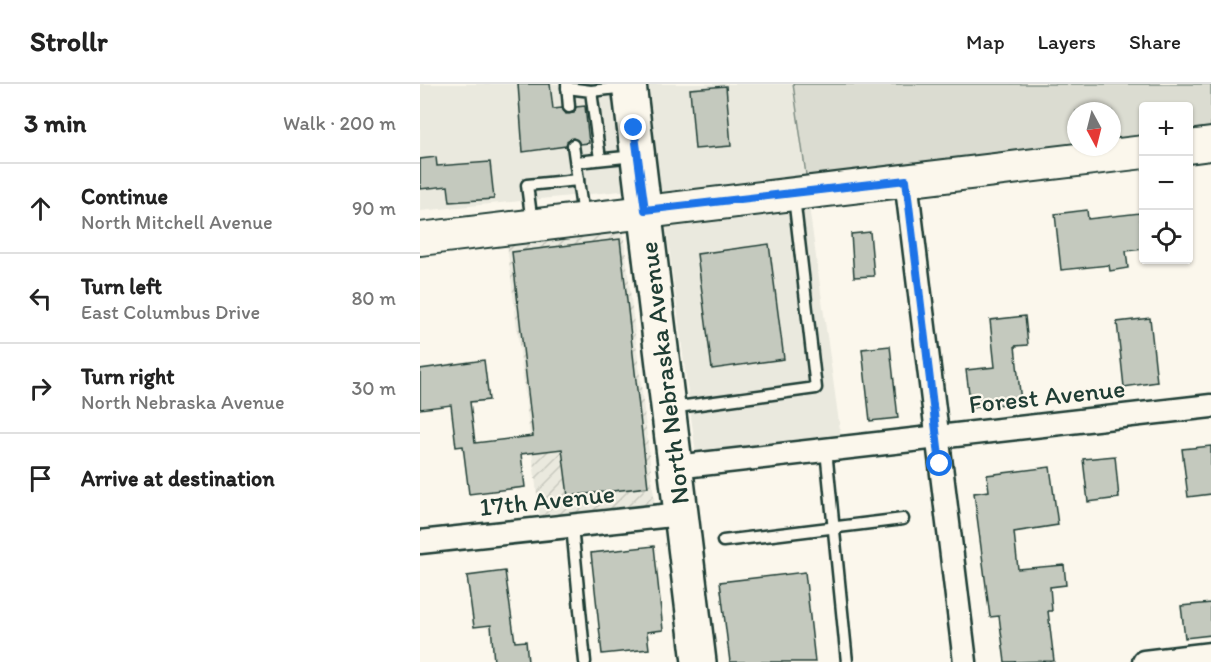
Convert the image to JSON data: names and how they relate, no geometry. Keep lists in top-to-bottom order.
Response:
{
  "streets": {
    "main road": ["North Nebraska Avenue"],
    "street": ["Forest Avenue", "17th Avenue"]
  },
  "crossings": [
    ["North Nebraska Avenue", "Forest Avenue"],
    ["North Nebraska Avenue", "17th Avenue"]
  ],
  "north": "bottom",
  "page": {
    "header": "Strollr",
    "nav": ["Map", "Layers", "Share"],
    "heading": ["3 min", "Walk · 200 m"],
    "map_buttons": ["+", "−"],
    "list": [
      ["Continue", "North Mitchell Avenue", "90 m"],
      ["Turn left", "East Columbus Drive", "80 m"],
      ["Turn right", "North Nebraska Avenue", "30 m"],
      "Arrive at destination"
    ]
  }
}
